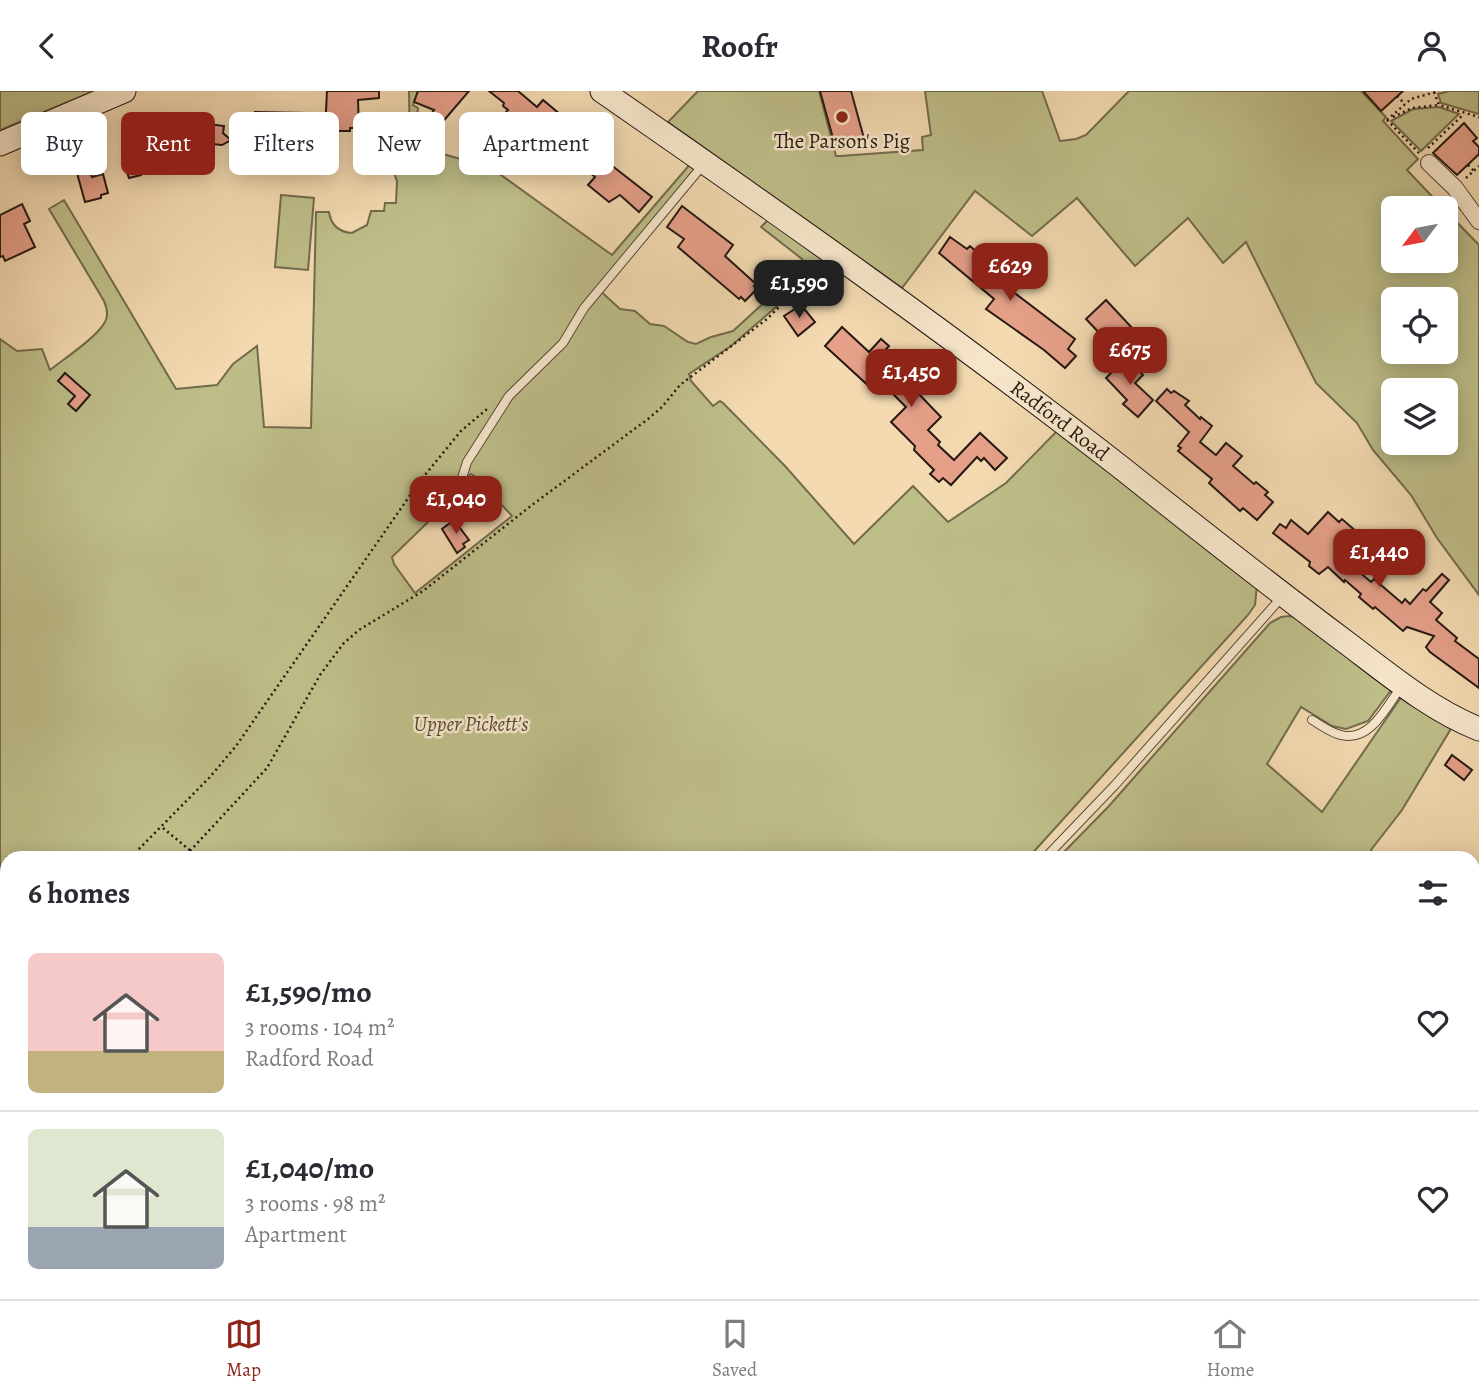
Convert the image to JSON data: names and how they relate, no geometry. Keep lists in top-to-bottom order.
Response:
{
  "streets": {
    "street": ["Radford Road"]
  },
  "parks": ["Upper Pickett's"],
  "places": ["The Parson's Pig"],
  "north": "bottom left",
  "page": {
    "header": "Roofr",
    "chip": [
      "Buy",
      "Rent",
      "Filters",
      "New",
      "Apartment"
    ],
    "price": [
      "£629",
      "£1,590",
      "£675",
      "£1,450",
      "£1,040",
      "£1,440"
    ],
    "heading": "6 homes",
    "list": [
      {
        "name": "£1,590/mo",
        "note": "3 rooms · 104 m² · Radford Road"
      },
      {
        "name": "£1,040/mo",
        "note": "3 rooms · 98 m² · Apartment"
      }
    ],
    "tabs": ["Map", "Saved", "Home"]
  }
}
